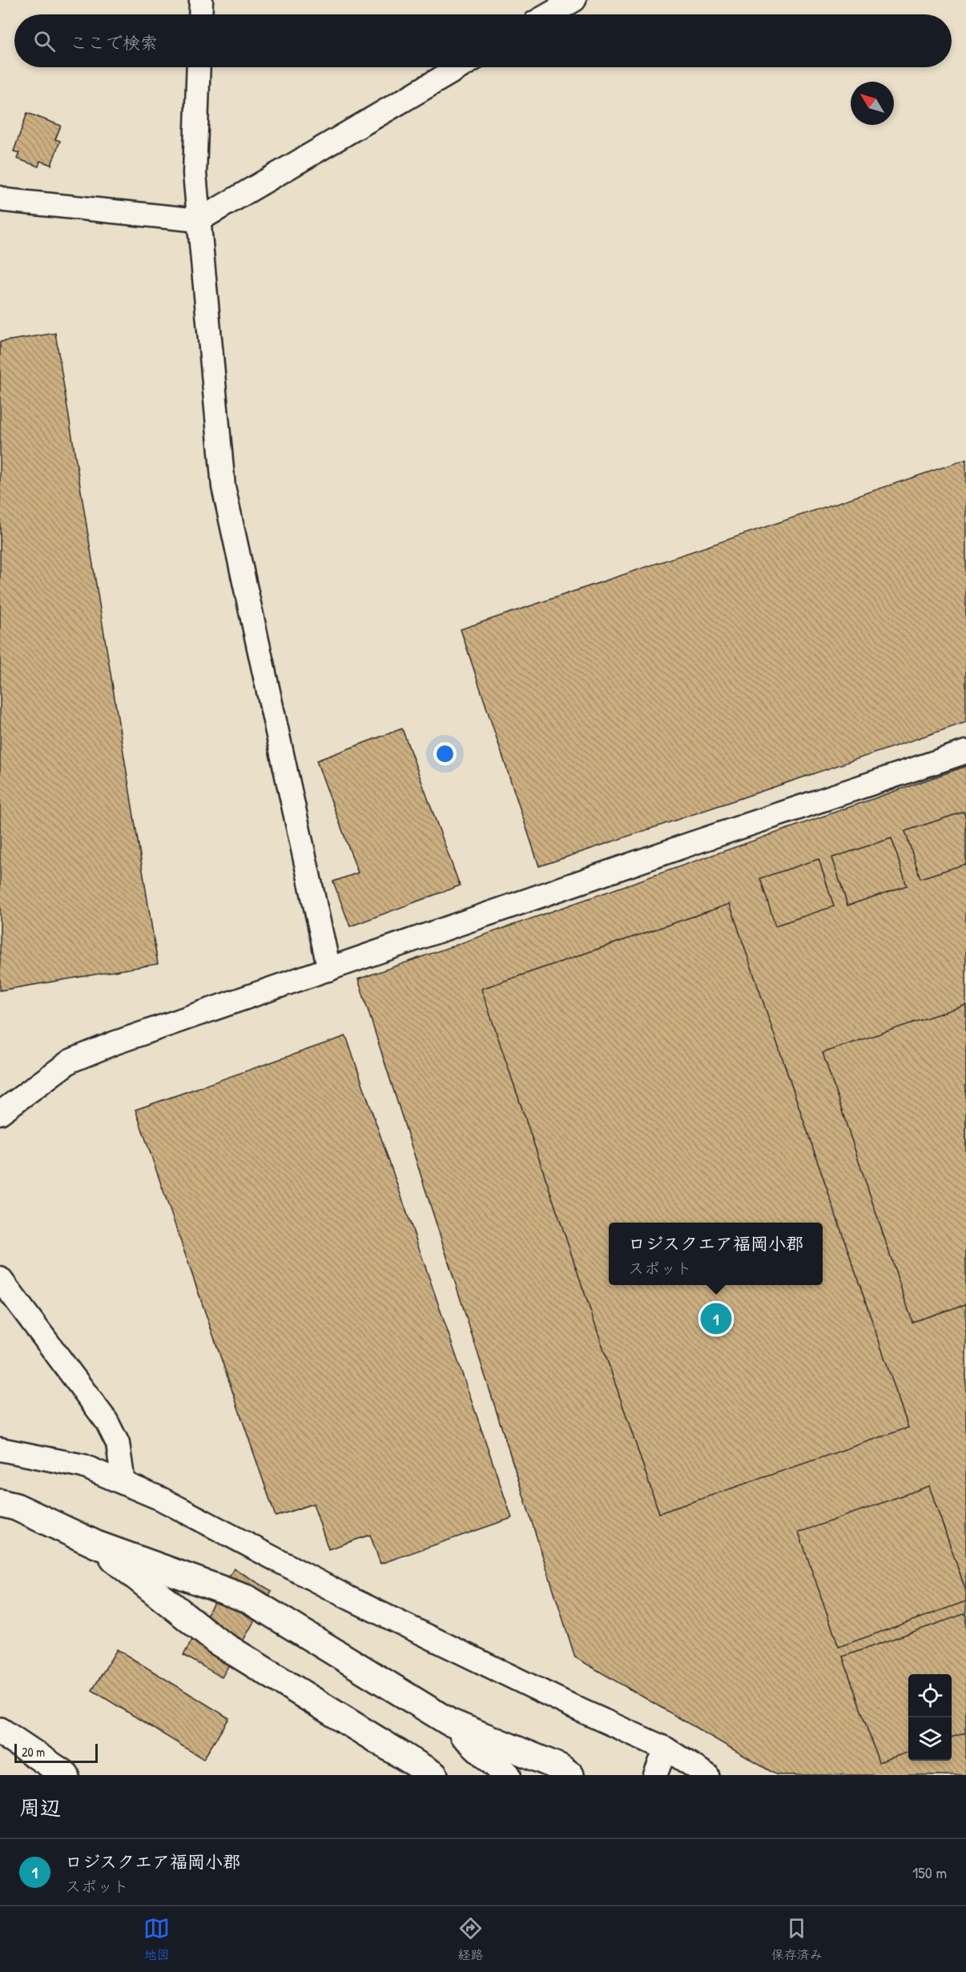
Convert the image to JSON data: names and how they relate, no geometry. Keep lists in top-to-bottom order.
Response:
{
  "scale_bar": "20 m",
  "north": "top left",
  "page": {
    "search": "ここで検索",
    "popup": ["ロジスクエア福岡小郡", "スポット"],
    "pins": "1",
    "scale": "20 m",
    "heading": "周辺",
    "list": [
      {
        "mark": "1",
        "name": "ロジスクエア福岡小郡",
        "note": "スポット",
        "value": "150 m"
      }
    ],
    "nav": ["地図", "経路", "保存済み"]
  }
}
